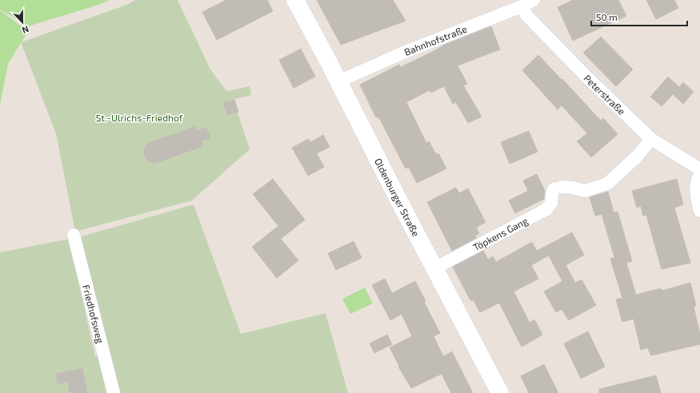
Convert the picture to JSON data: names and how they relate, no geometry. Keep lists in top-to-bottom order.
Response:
{
  "streets": {
    "street": [
      "Bahnhofstraße",
      "Peterstraße",
      "Oldenburger Straße",
      "Töpkens Gang",
      "Friedhofsweg"
    ]
  },
  "crossings": [
    ["Bahnhofstraße", "Peterstraße"],
    ["Bahnhofstraße", "Oldenburger Straße"],
    ["Peterstraße", "Töpkens Gang"],
    ["Oldenburger Straße", "Töpkens Gang"]
  ],
  "parks": ["St.-Ulrichs-Friedhof"],
  "scale_bar": "50 m",
  "north": "bottom"
}
